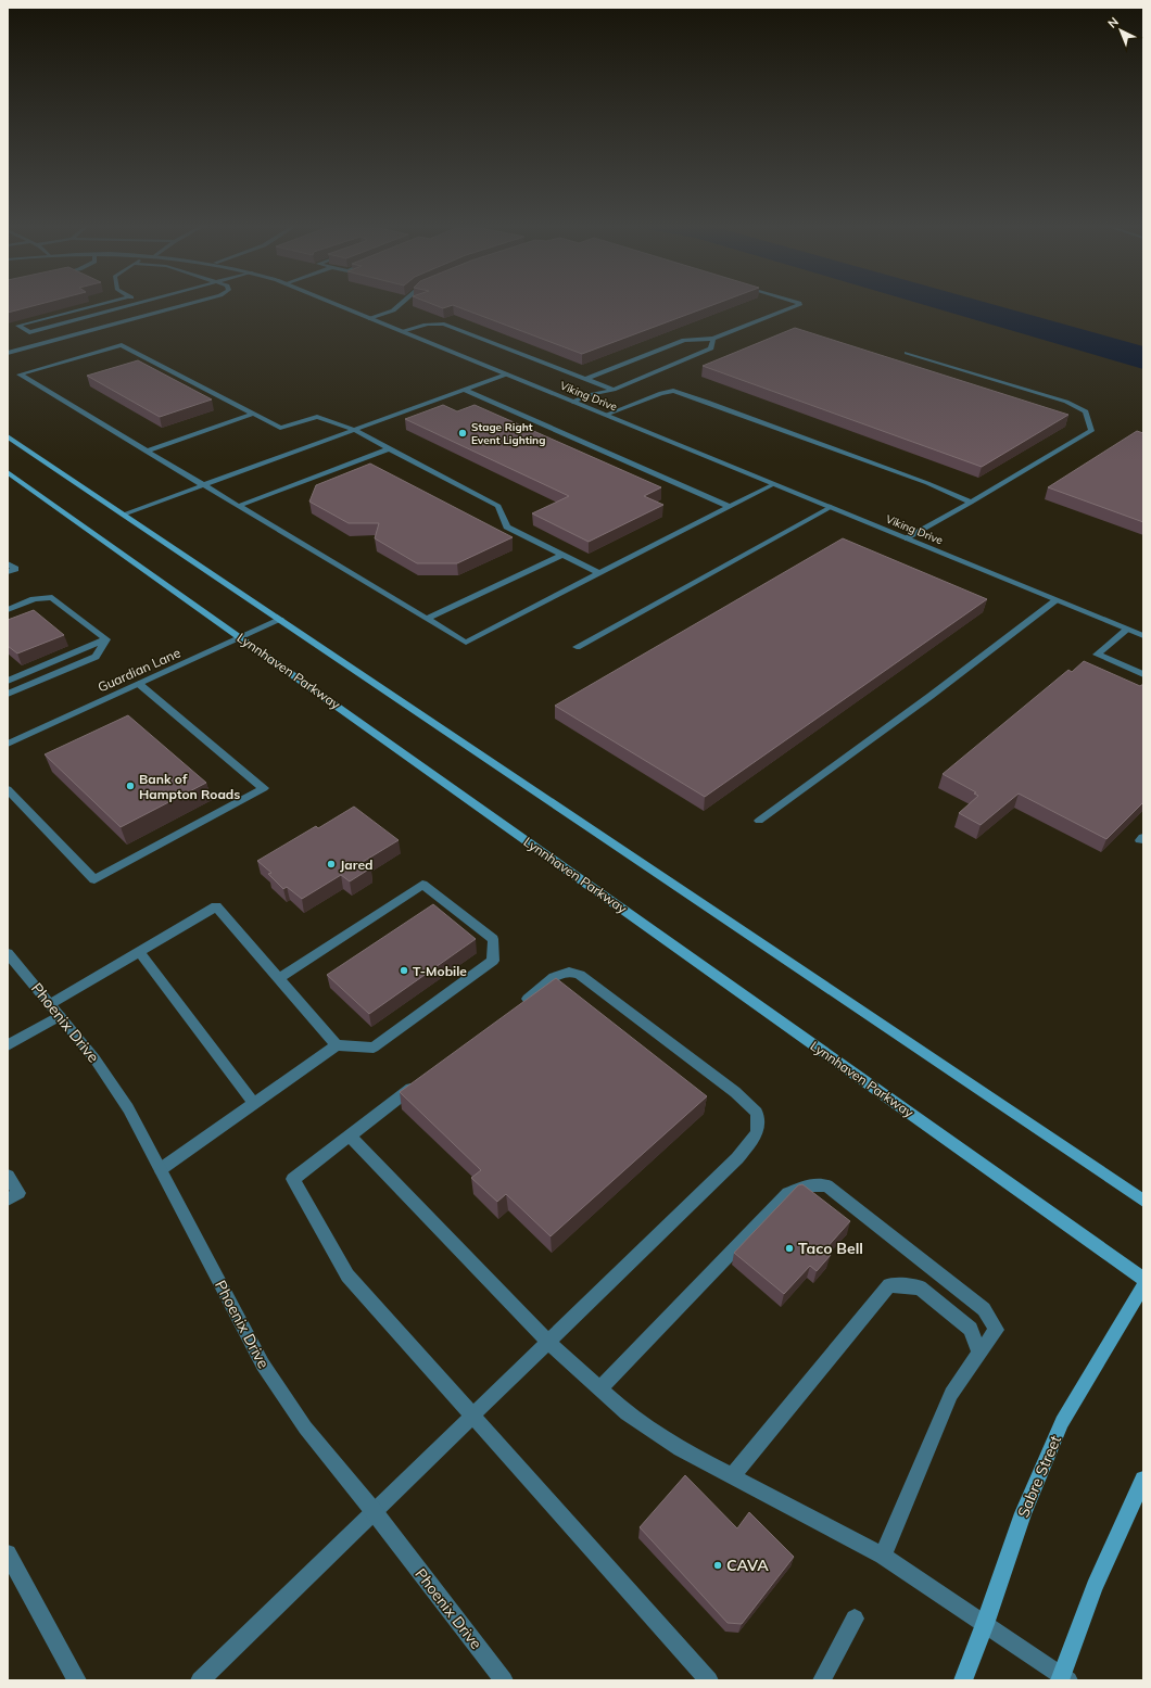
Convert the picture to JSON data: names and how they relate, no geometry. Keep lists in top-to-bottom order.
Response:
{
  "streets": {
    "main road": ["Lynnhaven Parkway", "Sabre Street"],
    "street": ["Viking Drive", "Guardian Lane", "Phoenix Drive"]
  },
  "crossings": [
    ["Guardian Lane", "Lynnhaven Parkway"]
  ],
  "places": [
    "Stage Right Event Lighting",
    "Bank of Hampton Roads",
    "Jared",
    "T-Mobile",
    "Taco Bell",
    "CAVA"
  ],
  "north": "top left"
}
